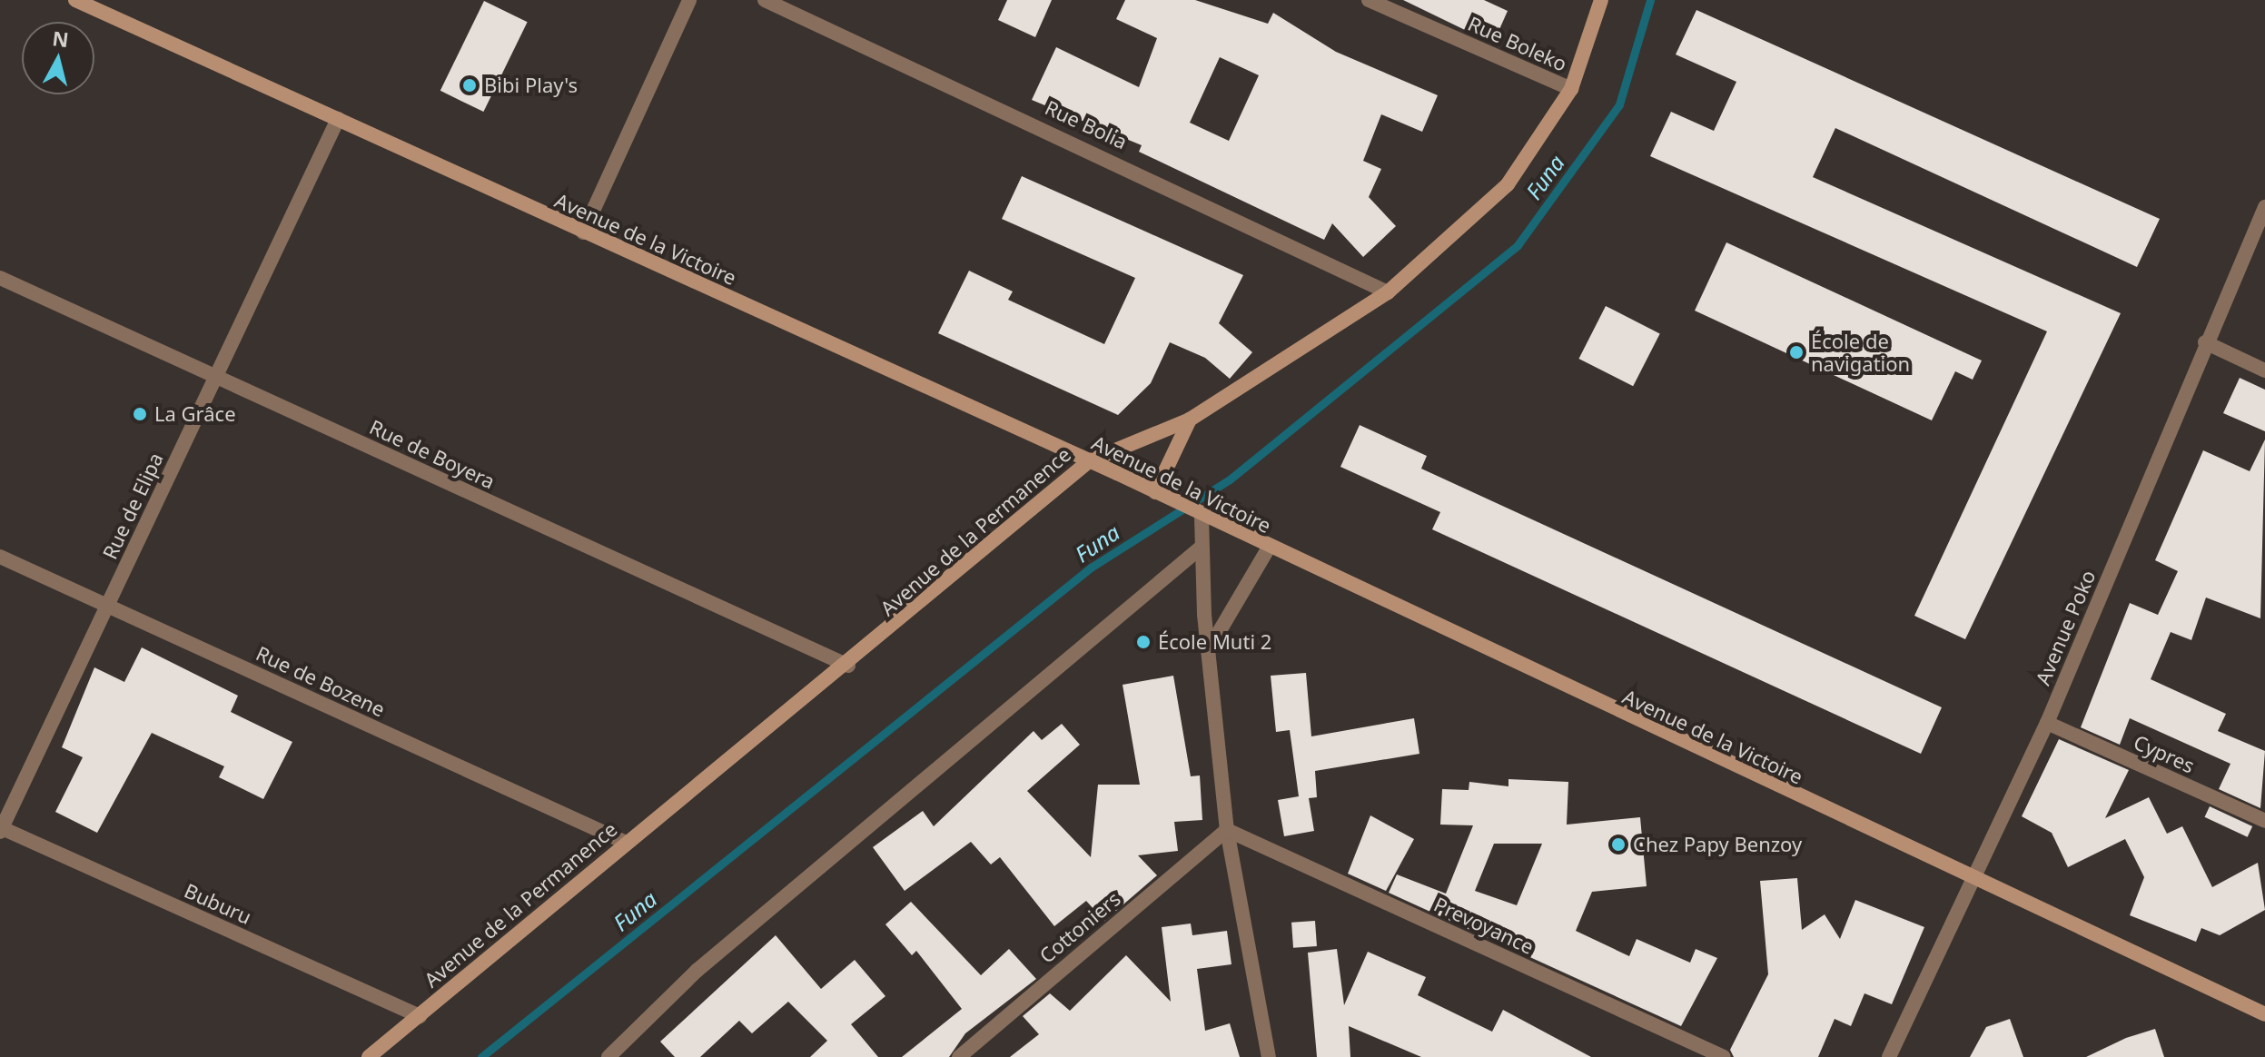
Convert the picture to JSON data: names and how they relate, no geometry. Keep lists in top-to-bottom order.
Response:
{
  "streets": {
    "main road": ["Avenue de la Victoire", "Avenue de la Permanence"],
    "street": [
      "Rue Boleko",
      "Rue Bolia",
      "Rue de Boyera",
      "Rue de Elipa",
      "Avenue Poko",
      "Rue de Bozene",
      "Cypres",
      "Buburu",
      "Prevoyance",
      "Cottoniers"
    ]
  },
  "crossings": [
    ["Rue Boleko", "Avenue de la Permanence"],
    ["Rue Bolia", "Avenue de la Permanence"],
    ["Avenue de la Victoire", "Rue de Elipa"],
    ["Avenue de la Victoire", "Avenue de la Permanence"],
    ["Avenue de la Victoire", "Avenue Poko"],
    ["Rue de Boyera", "Rue de Elipa"],
    ["Rue de Boyera", "Avenue de la Permanence"],
    ["Rue de Elipa", "Rue de Bozene"],
    ["Rue de Elipa", "Buburu"],
    ["Avenue de la Permanence", "Rue de Bozene"],
    ["Avenue de la Permanence", "Buburu"],
    ["Avenue Poko", "Cypres"],
    ["Prevoyance", "Cottoniers"]
  ],
  "water": ["Funa"],
  "places": [
    "Bibi Play's",
    "École de navigation",
    "La Grâce",
    "École Muti 2",
    "Chez Papy Benzoy"
  ],
  "north": "top"
}
